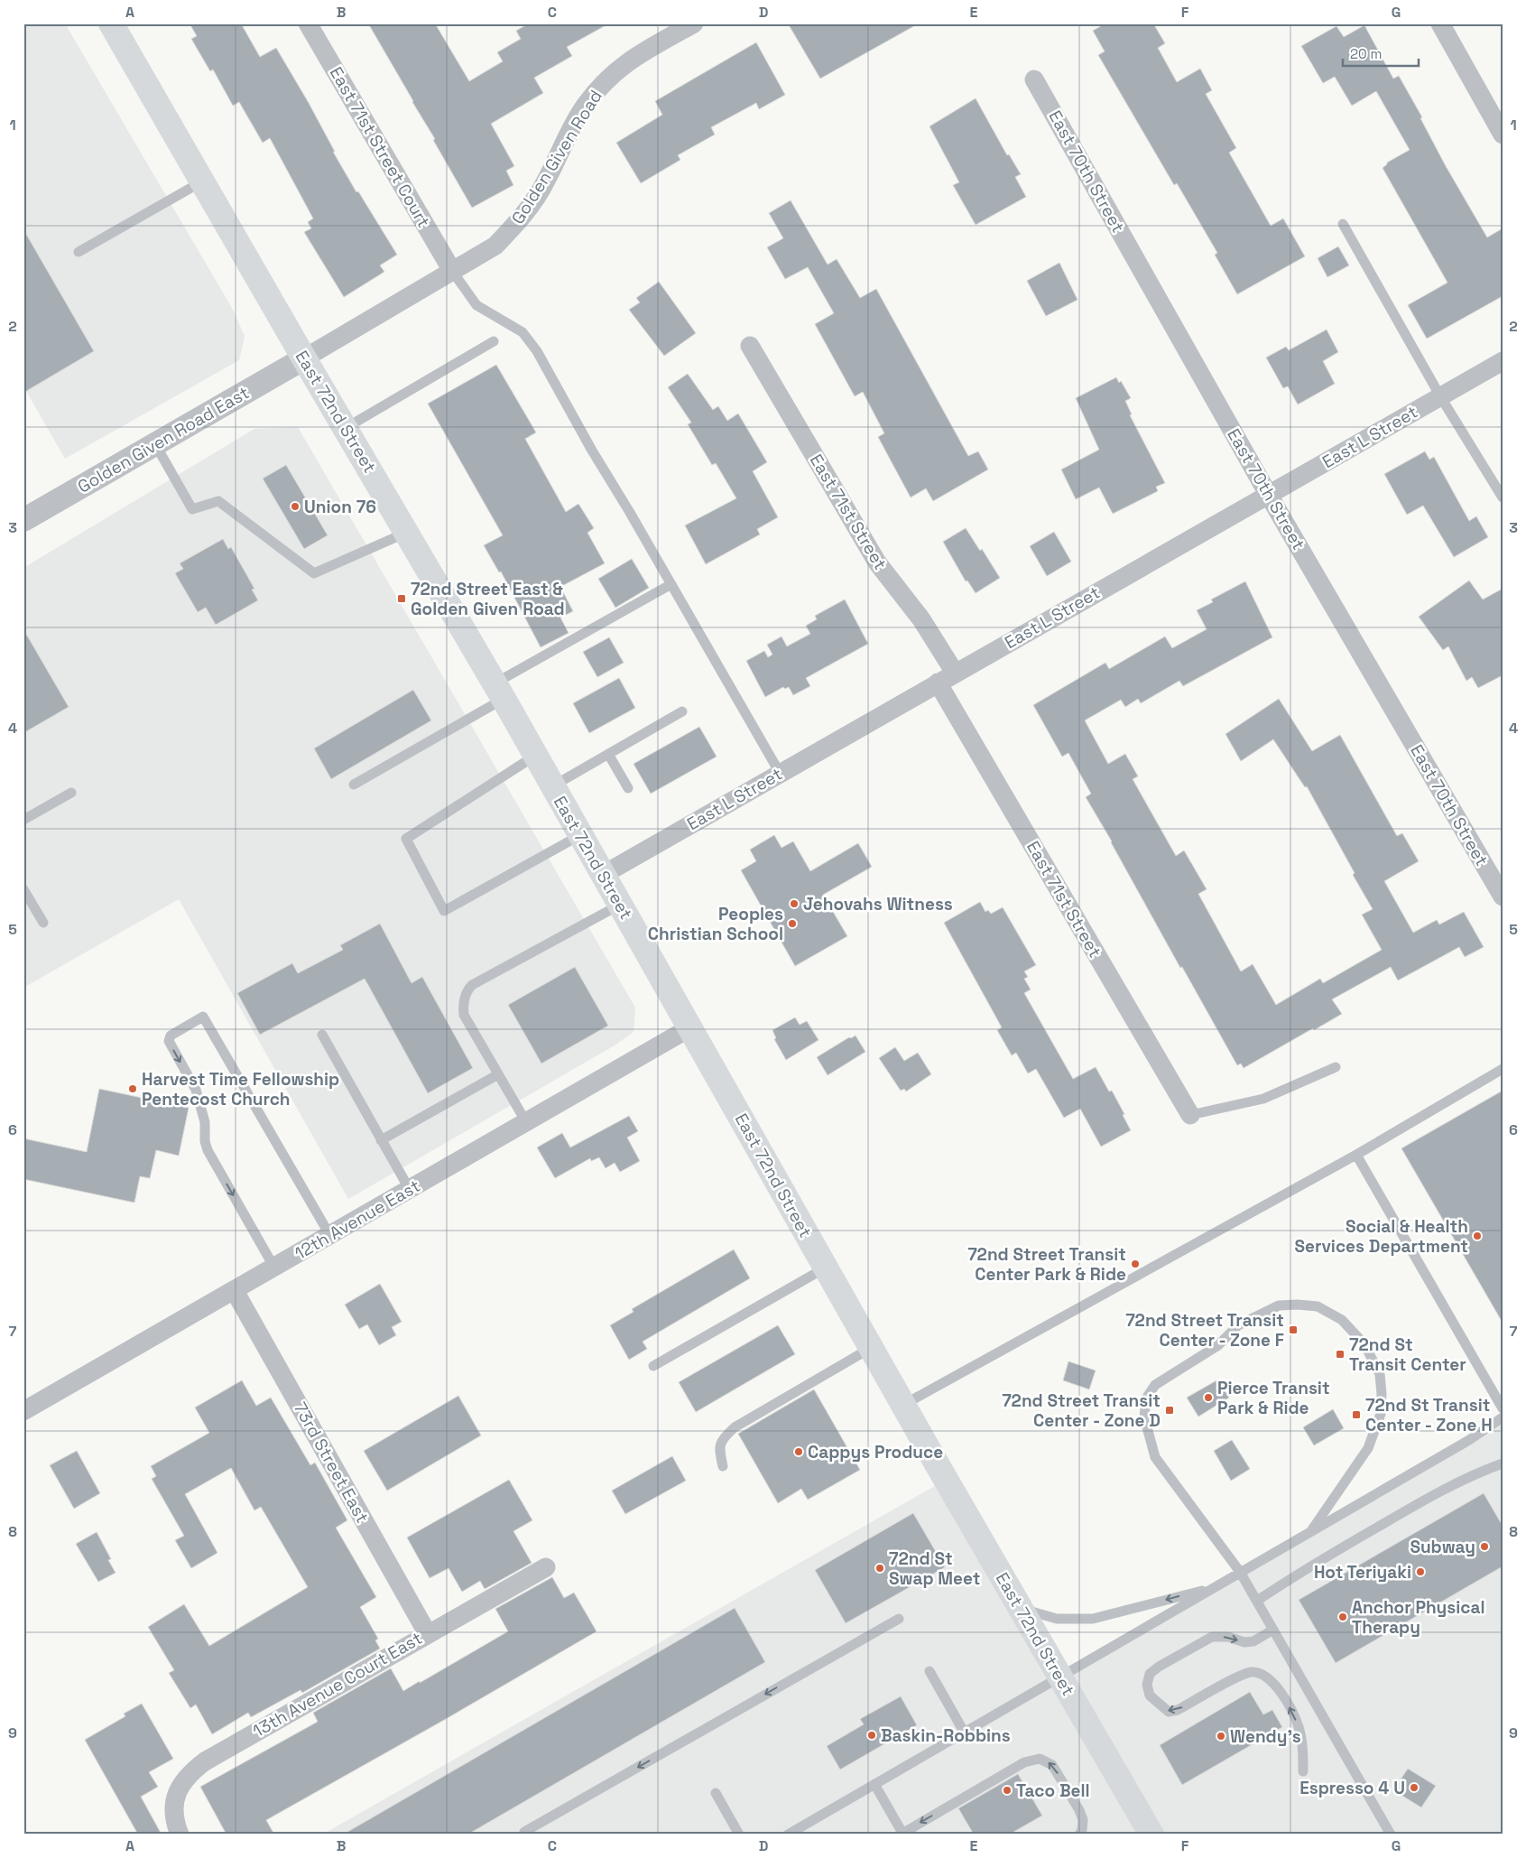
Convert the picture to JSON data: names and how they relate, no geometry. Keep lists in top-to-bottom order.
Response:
{
  "streets": {
    "main road": ["East 72nd Street"],
    "street": [
      "East 71st Street Court",
      "Golden Given Road",
      "East 70th Street",
      "East L Street",
      "Golden Given Road East",
      "East 71st Street",
      "12th Avenue East",
      "73rd Street East",
      "13th Avenue Court East"
    ]
  },
  "crossings": [
    ["East 71st Street Court", "Golden Given Road"],
    ["Golden Given Road", "East 72nd Street"],
    ["Golden Given Road", "Golden Given Road East"],
    ["East 70th Street", "East L Street"],
    ["East 72nd Street", "East L Street"],
    ["East 72nd Street", "Golden Given Road East"],
    ["East 72nd Street", "12th Avenue East"],
    ["East L Street", "East 71st Street"],
    ["12th Avenue East", "73rd Street East"],
    ["73rd Street East", "13th Avenue Court East"]
  ],
  "places": {
    "other": [
      "Union 76",
      "Jehovahs Witness",
      "Peoples Christian School",
      "Harvest Time Fellowship Pentecost Church",
      "Social & Health Services Department",
      "72nd Street Transit Center Park & Ride",
      "Pierce Transit Park & Ride",
      "Cappys Produce",
      "Subway",
      "72nd St Swap Meet",
      "Hot Teriyaki",
      "Anchor Physical Therapy",
      "Baskin-Robbins",
      "Wendy's",
      "Espresso 4 U",
      "Taco Bell"
    ],
    "transit": [
      "72nd Street East & Golden Given Road",
      "72nd Street Transit Center - Zone F",
      "72nd St Transit Center",
      "72nd Street Transit Center - Zone D",
      "72nd St Transit Center - Zone H"
    ]
  },
  "scale_bar": "20 m",
  "grid": {
    "columns": [
      "A",
      "B",
      "C",
      "D",
      "E",
      "F",
      "G"
    ],
    "rows": [
      "1",
      "2",
      "3",
      "4",
      "5",
      "6",
      "7",
      "8",
      "9"
    ]
  }
}
